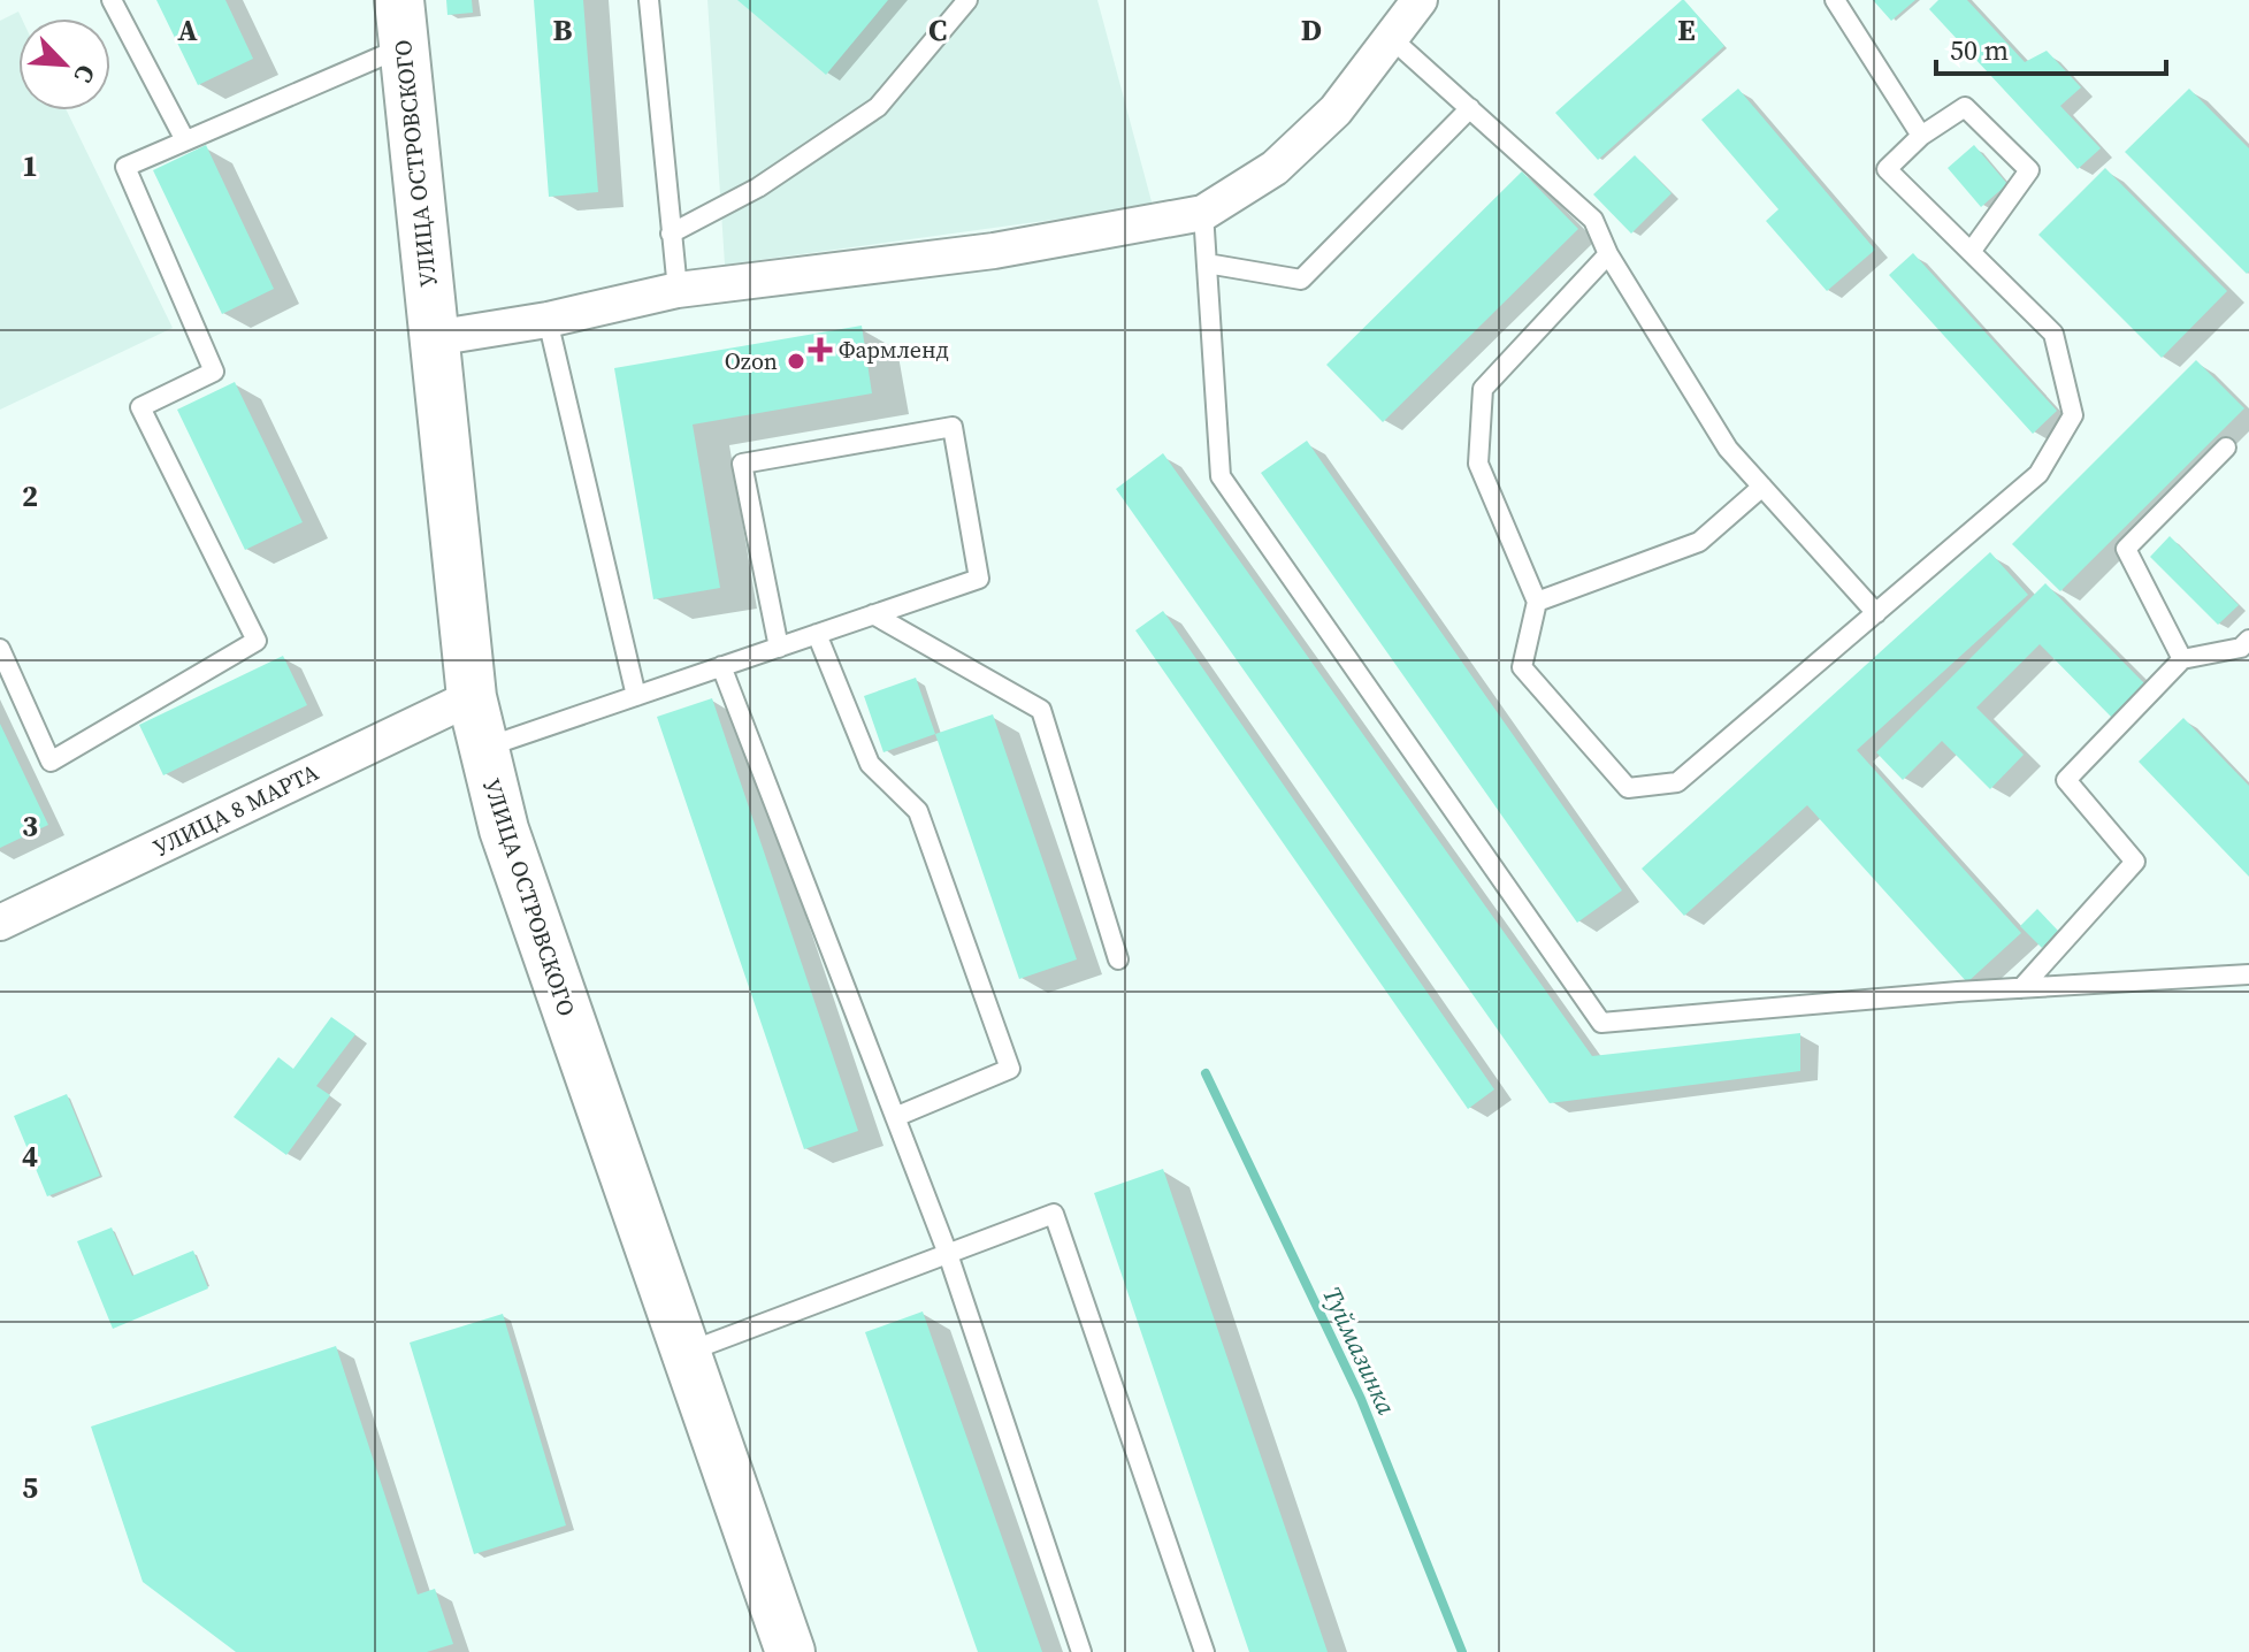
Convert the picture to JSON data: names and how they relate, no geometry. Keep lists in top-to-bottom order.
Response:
{
  "streets": {
    "main road": ["УЛИЦА ОСТРОВСКОГО"],
    "street": ["УЛИЦА 8 МАРТА"]
  },
  "crossings": [
    ["УЛИЦА ОСТРОВСКОГО", "УЛИЦА 8 МАРТА"]
  ],
  "water": ["Туймазинка"],
  "places": {
    "health": ["Фармленд"],
    "other": ["Ozon"]
  },
  "scale_bar": "50 m",
  "north": "bottom right",
  "grid": {
    "columns": [
      "A",
      "B",
      "C",
      "D",
      "E"
    ],
    "rows": [
      "1",
      "2",
      "3",
      "4",
      "5"
    ]
  }
}
